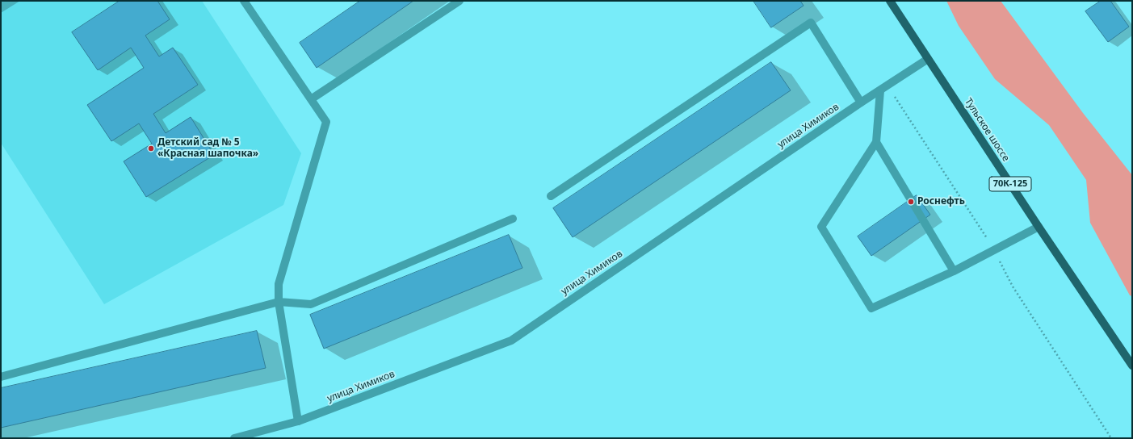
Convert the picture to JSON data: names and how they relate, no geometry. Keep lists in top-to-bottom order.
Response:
{
  "streets": {
    "main road": ["Тульское шоссе", "70К-125"],
    "street": ["улица Химиков"]
  },
  "crossings": [
    ["улица Химиков", "Тульское шоссе"]
  ],
  "places": ["Детский сад № 5 «Красная шапочка»", "Роснефть"]
}
